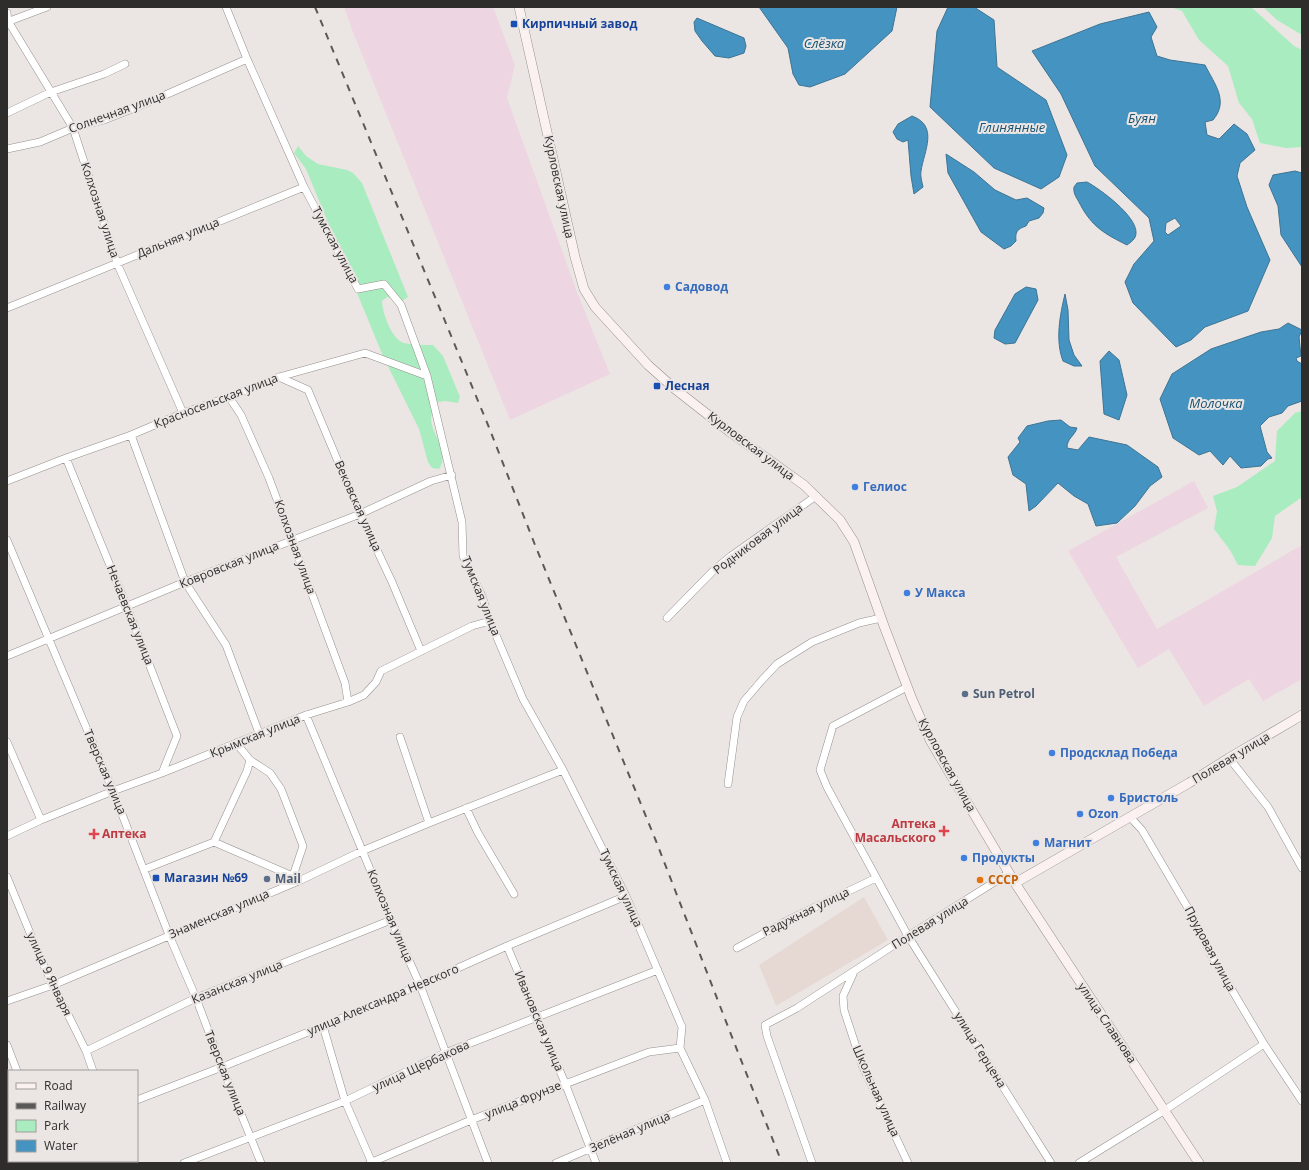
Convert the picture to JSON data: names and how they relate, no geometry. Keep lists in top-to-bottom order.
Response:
{
  "streets": {
    "main road": ["Курловская улица", "Полевая улица", "улица Славнова"],
    "street": [
      "Солнечная улица",
      "Колхозная улица",
      "Дальняя улица",
      "Тумская улица",
      "Красносельская улица",
      "Вековская улица",
      "Родниковая улица",
      "Ковровская улица",
      "Нечаевская улица",
      "Крымская улица",
      "Тверская улица",
      "Радужная улица",
      "Знаменская улица",
      "Прудовая улица",
      "улица 9 Января",
      "Казанская улица",
      "улица Александра Невского",
      "Ивановская улица",
      "улица Герцена",
      "улица Щербакова",
      "Школьная улица",
      "улица Фрунзе",
      "Зелёная улица"
    ]
  },
  "crossings": [
    ["Солнечная улица", "Колхозная улица"],
    ["Солнечная улица", "Тумская улица"],
    ["Курловская улица", "Родниковая улица"],
    ["Курловская улица", "Полевая улица"],
    ["Курловская улица", "улица Славнова"],
    ["Курловская улица", "улица Герцена"],
    ["Колхозная улица", "Дальняя улица"],
    ["Колхозная улица", "Красносельская улица"],
    ["Колхозная улица", "Ковровская улица"],
    ["Колхозная улица", "Крымская улица"],
    ["Колхозная улица", "Знаменская улица"],
    ["Колхозная улица", "Казанская улица"],
    ["Колхозная улица", "улица Александра Невского"],
    ["Колхозная улица", "улица Щербакова"],
    ["Колхозная улица", "улица Фрунзе"],
    ["Дальняя улица", "Тумская улица"],
    ["Тумская улица", "Красносельская улица"],
    ["Тумская улица", "Ковровская улица"],
    ["Тумская улица", "Крымская улица"],
    ["Тумская улица", "Знаменская улица"],
    ["Тумская улица", "улица Александра Невского"],
    ["Тумская улица", "улица Щербакова"],
    ["Тумская улица", "улица Фрунзе"],
    ["Красносельская улица", "Вековская улица"],
    ["Красносельская улица", "Нечаевская улица"],
    ["Вековская улица", "Ковровская улица"],
    ["Вековская улица", "Крымская улица"],
    ["Ковровская улица", "Нечаевская улица"],
    ["Ковровская улица", "Тверская улица"],
    ["Нечаевская улица", "Крымская улица"],
    ["Крымская улица", "Тверская улица"],
    ["Полевая улица", "Прудовая улица"],
    ["Полевая улица", "улица Славнова"],
    ["Полевая улица", "улица Герцена"],
    ["Полевая улица", "Школьная улица"],
    ["Тверская улица", "Знаменская улица"],
    ["Тверская улица", "Казанская улица"],
    ["Тверская улица", "улица Александра Невского"],
    ["Тверская улица", "улица Щербакова"],
    ["Радужная улица", "улица Герцена"],
    ["Знаменская улица", "улица 9 Января"],
    ["улица 9 Января", "Казанская улица"],
    ["улица Александра Невского", "Ивановская улица"],
    ["Ивановская улица", "улица Щербакова"],
    ["Ивановская улица", "улица Фрунзе"],
    ["Ивановская улица", "Зелёная улица"]
  ],
  "water": [
    "Слёзка",
    "Буян",
    "Глинянные",
    "Молочка"
  ],
  "places": {
    "transit": ["Кирпичный завод", "Лесная", "Магазин №69"],
    "other": [
      "Садовод",
      "Гелиос",
      "У Макса",
      "Sun Petrol",
      "Продсклад Победа",
      "Бристоль",
      "Ozon",
      "Магнит",
      "Продукты",
      "Mail",
      "СССР"
    ],
    "health": ["Аптека Масальского", "Аптека"]
  },
  "legend": [
    "Road",
    "Railway",
    "Park",
    "Water"
  ]
}
